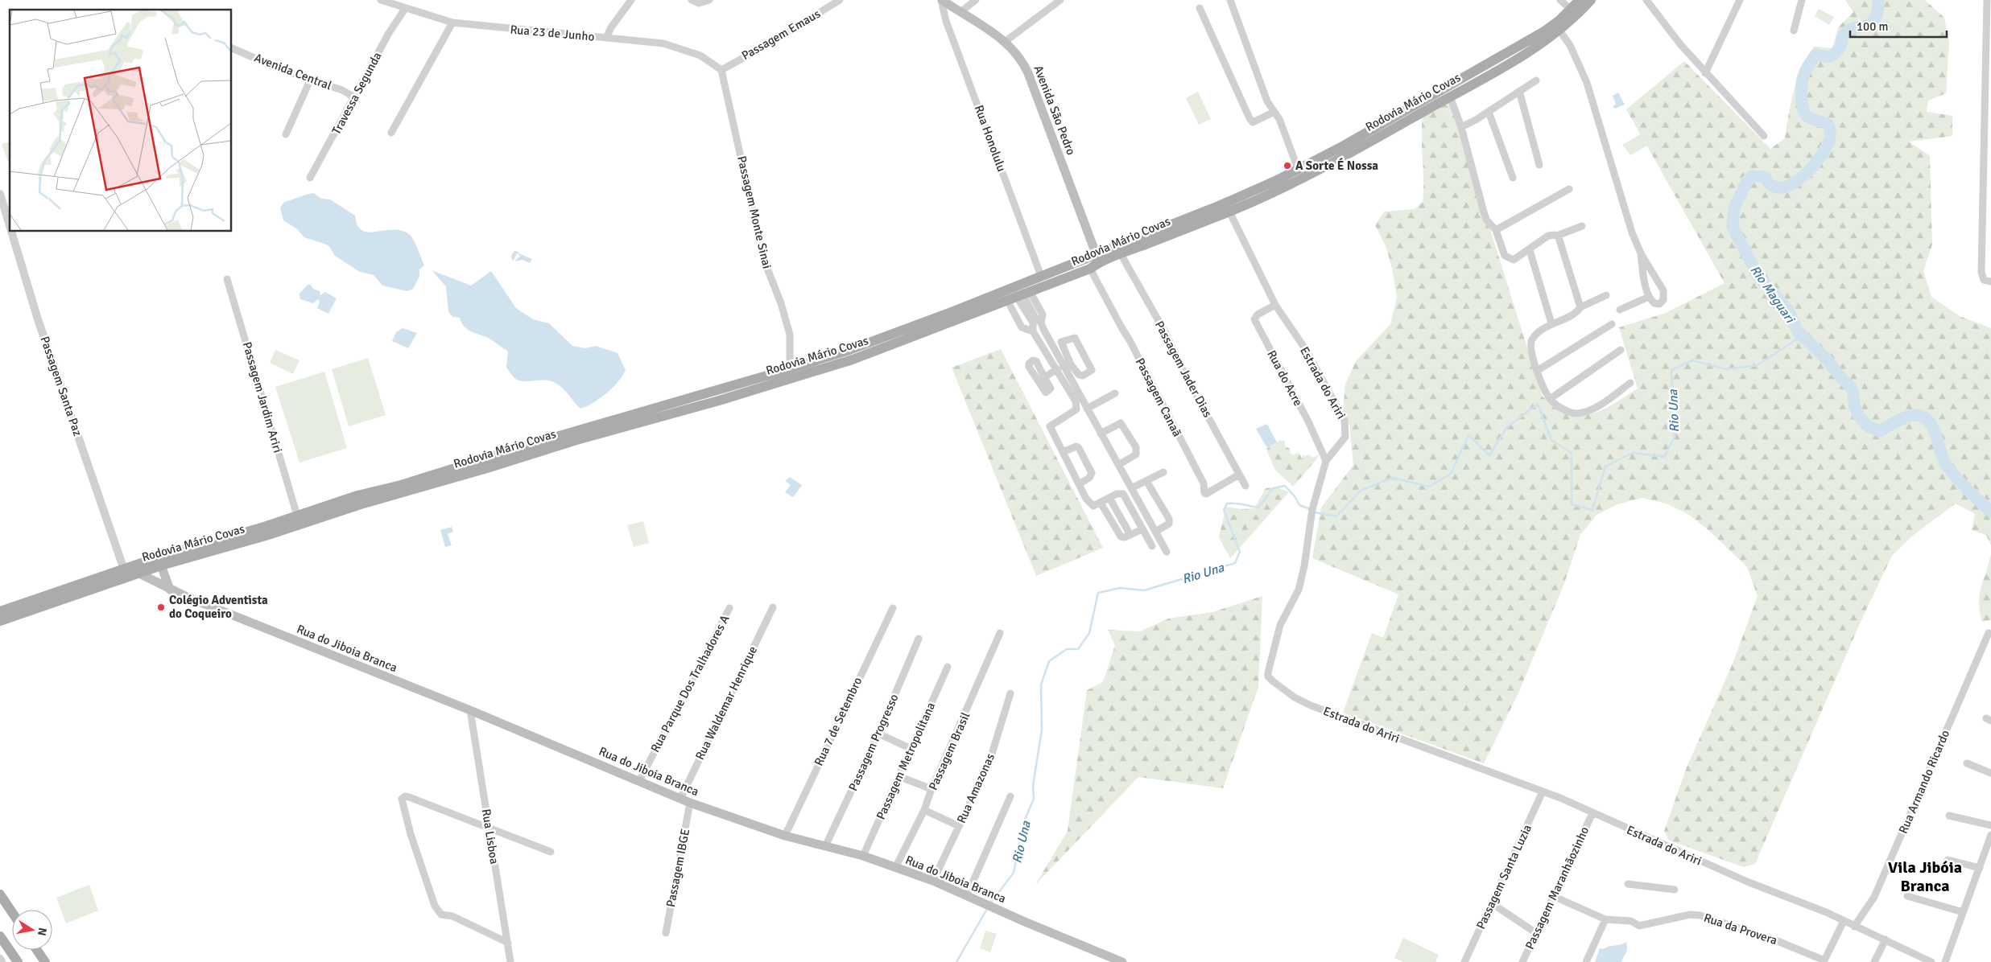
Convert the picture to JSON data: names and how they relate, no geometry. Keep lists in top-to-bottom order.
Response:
{
  "streets": {
    "main road": ["Rodovia Mário Covas", "Avenida São Pedro", "Rua do Jiboia Branca"],
    "street": [
      "Rua 23 de Junho",
      "Passagem Emaus",
      "Avenida Central",
      "Travessa Segunda",
      "Rua Honolulu",
      "Passagem Monte Sinai",
      "Passagem Jader Dias",
      "Rua do Acre",
      "Estrada do Ariri",
      "Passagem Santa Paz",
      "Passagem Jardim Ariri",
      "Passagem Canaã",
      "Rua Parque Dos Tralhadores A",
      "Rua Waldemar Henrique",
      "Rua 7 de Setembro",
      "Passagem Progresso",
      "Passagem Brasil",
      "Passagem Metropolitana",
      "Rua Armando Ricardo",
      "Rua Amazonas",
      "Rua Lisboa",
      "Passagem IBGE",
      "Passagem Santa Luzia",
      "Passagem Maranhãozinho",
      "Rua da Provera"
    ]
  },
  "crossings": [
    ["Rua 23 de Junho", "Passagem Emaus"],
    ["Rua 23 de Junho", "Travessa Segunda"],
    ["Rua 23 de Junho", "Passagem Monte Sinai"],
    ["Passagem Emaus", "Passagem Monte Sinai"],
    ["Avenida Central", "Travessa Segunda"],
    ["Rodovia Mário Covas", "Avenida São Pedro"],
    ["Rodovia Mário Covas", "Rua Honolulu"],
    ["Rodovia Mário Covas", "Passagem Monte Sinai"],
    ["Rodovia Mário Covas", "Passagem Jader Dias"],
    ["Rodovia Mário Covas", "Estrada do Ariri"],
    ["Rodovia Mário Covas", "Passagem Santa Paz"],
    ["Rodovia Mário Covas", "Passagem Jardim Ariri"],
    ["Rodovia Mário Covas", "Passagem Canaã"],
    ["Rodovia Mário Covas", "Rua do Jiboia Branca"],
    ["Avenida São Pedro", "Rua Honolulu"],
    ["Passagem Jader Dias", "Passagem Canaã"],
    ["Rua do Acre", "Estrada do Ariri"],
    ["Estrada do Ariri", "Rua Armando Ricardo"],
    ["Estrada do Ariri", "Passagem Santa Luzia"],
    ["Estrada do Ariri", "Passagem Maranhãozinho"],
    ["Rua do Jiboia Branca", "Rua Parque Dos Tralhadores A"],
    ["Rua do Jiboia Branca", "Rua Waldemar Henrique"],
    ["Rua do Jiboia Branca", "Rua 7 de Setembro"],
    ["Rua do Jiboia Branca", "Passagem Progresso"],
    ["Rua do Jiboia Branca", "Passagem Brasil"],
    ["Rua do Jiboia Branca", "Passagem Metropolitana"],
    ["Rua do Jiboia Branca", "Rua Amazonas"],
    ["Rua do Jiboia Branca", "Rua Lisboa"],
    ["Rua do Jiboia Branca", "Passagem IBGE"]
  ],
  "districts": ["Vila Jibóia Branca"],
  "water": ["Rio Maguari", "Rio Una"],
  "places": ["A Sorte É Nossa", "Colégio Adventista do Coqueiro"],
  "scale_bar": "100 m",
  "north": "right"
}
